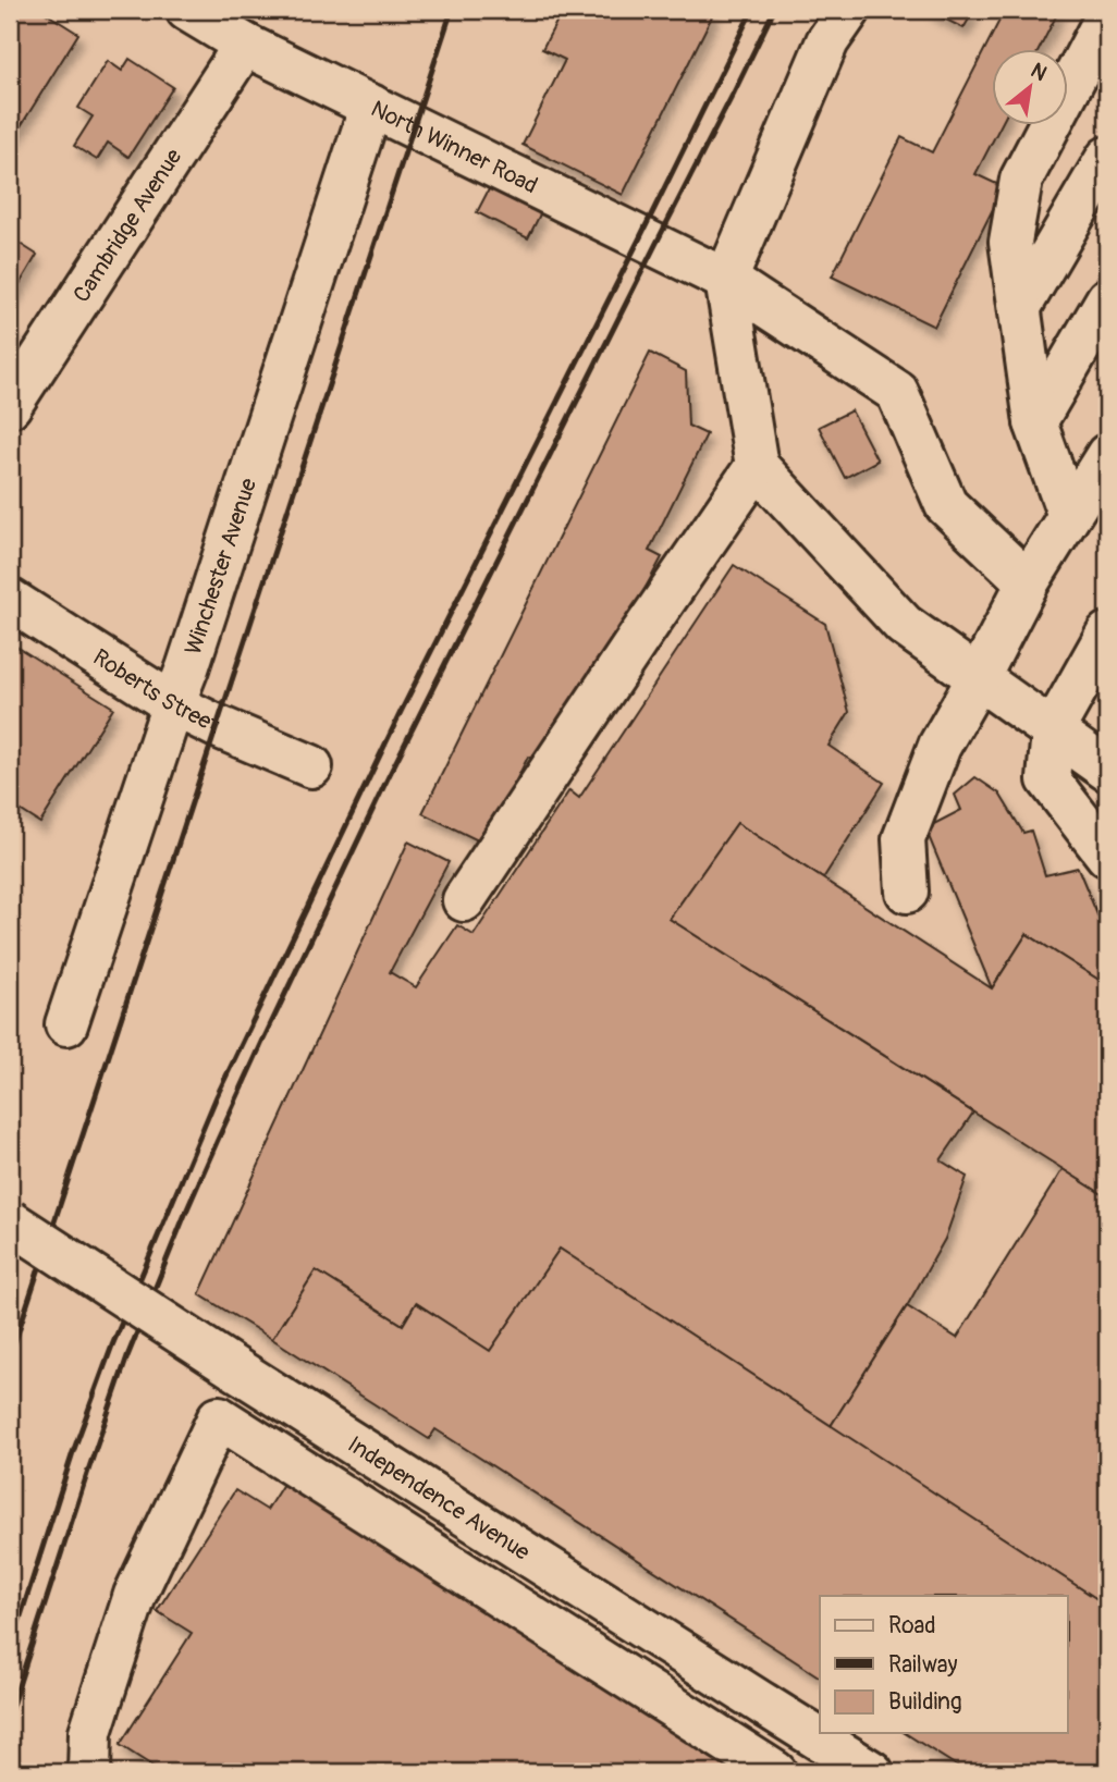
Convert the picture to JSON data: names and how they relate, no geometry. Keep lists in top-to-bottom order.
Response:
{
  "streets": {
    "street": [
      "North Winner Road",
      "Cambridge Avenue",
      "Winchester Avenue",
      "Roberts Street",
      "Independence Avenue"
    ]
  },
  "crossings": [
    ["North Winner Road", "Cambridge Avenue"],
    ["North Winner Road", "Winchester Avenue"],
    ["Winchester Avenue", "Roberts Street"]
  ],
  "legend": ["Road", "Railway", "Building"],
  "north": "top right"
}
